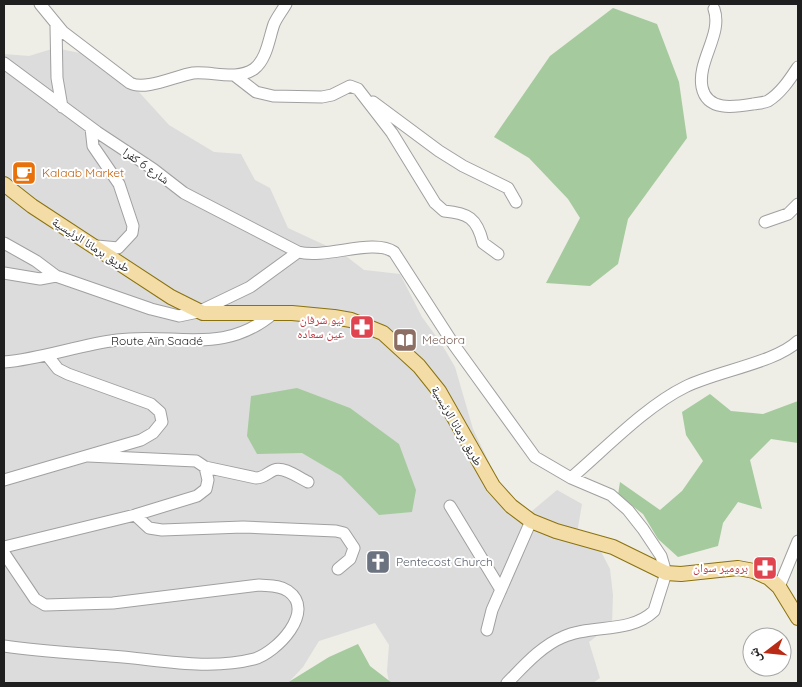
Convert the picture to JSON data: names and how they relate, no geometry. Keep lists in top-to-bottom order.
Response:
{
  "streets": {
    "main road": ["طريق برمانا الرئيسية"],
    "street": ["شارع 6 كفرا", "Route Aïn Saadé"]
  },
  "crossings": [
    ["طريق برمانا الرئيسية", "Route Aïn Saadé"]
  ],
  "places": {
    "cafe": ["Kalaab Market"],
    "pharmacy": ["نيو شرفان عين سعاده", "برومير سوان"],
    "library": ["Medora"],
    "church": ["Pentecost Church"]
  },
  "north": "left"
}
